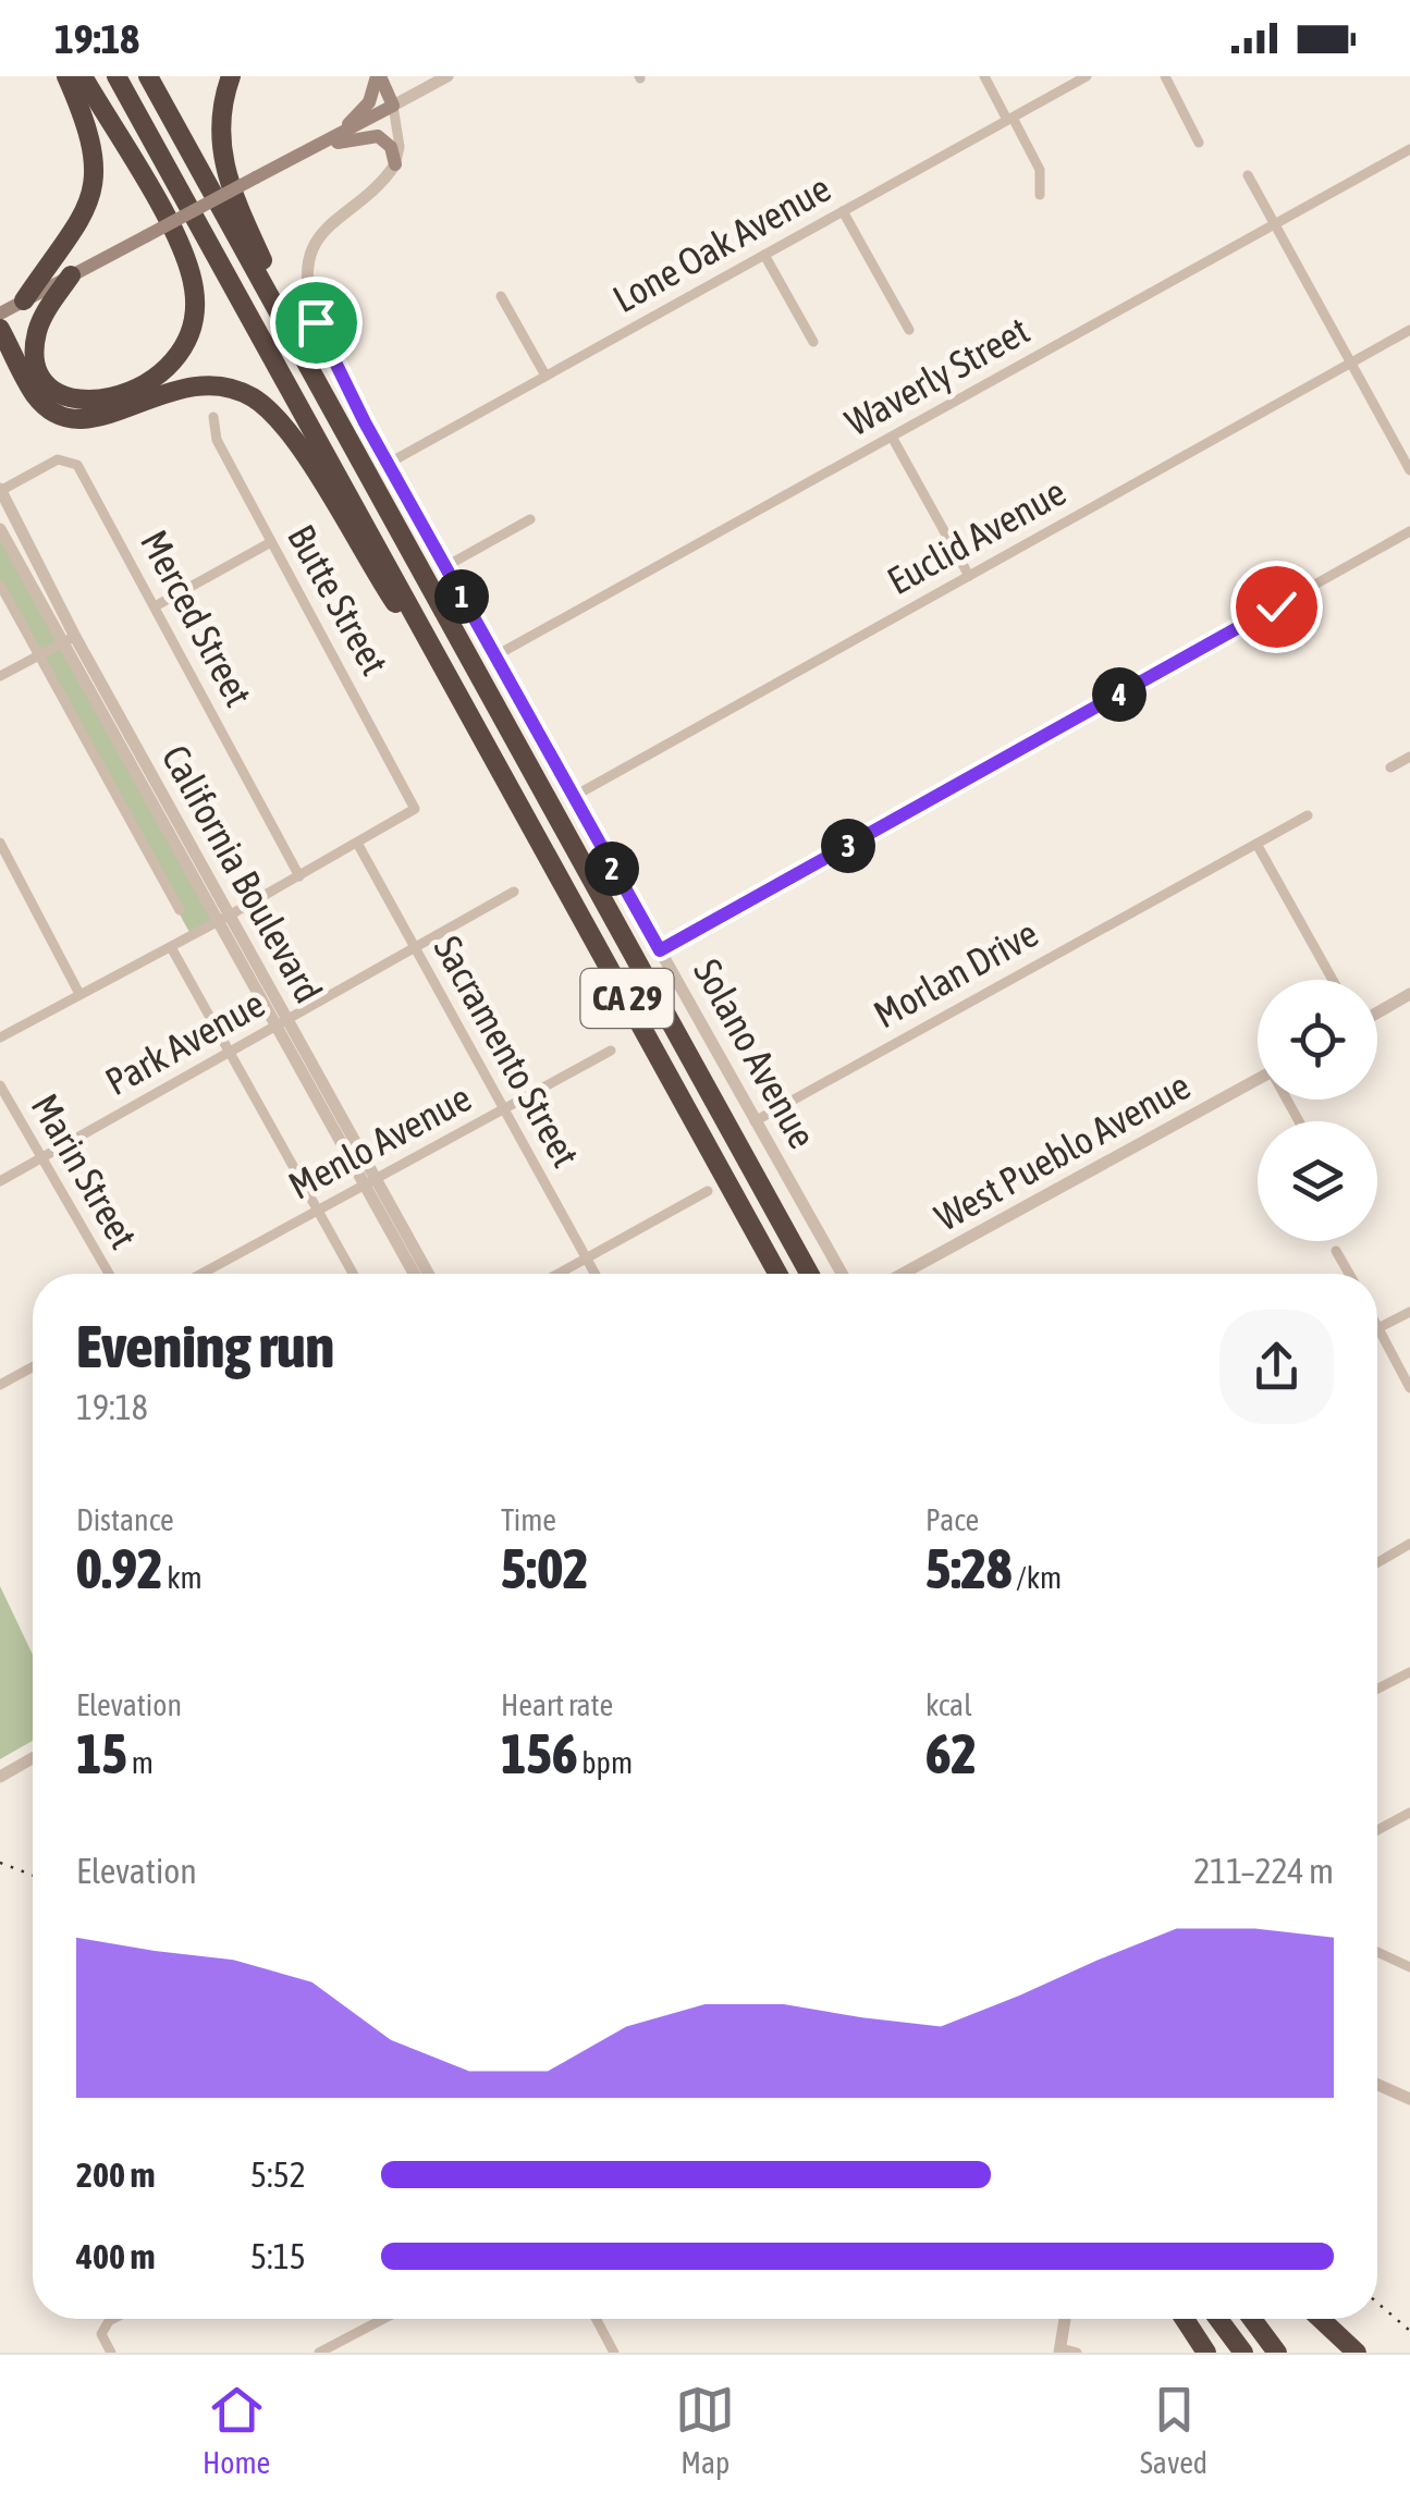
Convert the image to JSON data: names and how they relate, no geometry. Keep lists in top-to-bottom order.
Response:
{
  "streets": {
    "highway": ["CA 29"],
    "street": [
      "Lone Oak Avenue",
      "Waverly Street",
      "Euclid Avenue",
      "Butte Street",
      "Merced Street",
      "California Boulevard",
      "Morlan Drive",
      "Park Avenue",
      "Sacramento Street",
      "Solano Avenue",
      "Menlo Avenue",
      "West Pueblo Avenue",
      "Marin Street"
    ]
  },
  "crossings": [
    ["Lone Oak Avenue", "Solano Avenue"],
    ["Waverly Street", "Solano Avenue"],
    ["Euclid Avenue", "Solano Avenue"],
    ["Butte Street", "Sacramento Street"],
    ["Merced Street", "California Boulevard"],
    ["California Boulevard", "Park Avenue"],
    ["California Boulevard", "Menlo Avenue"],
    ["Morlan Drive", "Solano Avenue"],
    ["Park Avenue", "Sacramento Street"],
    ["Park Avenue", "Marin Street"],
    ["Sacramento Street", "Menlo Avenue"]
  ],
  "page": {
    "status": "19:18",
    "pins": [
      "1",
      "4",
      "3",
      "2"
    ],
    "heading": ["Evening run", "19:18"],
    "stats": [
      ["Distance", "0.92 km"],
      ["Time", "5:02"],
      ["Pace", "5:28 /km"],
      ["Elevation", "15 m"],
      ["Heart rate", "156 bpm"],
      ["kcal", "62"]
    ],
    "chart": ["Elevation", "211–224 m"],
    "list": [
      {
        "name": "200 m",
        "note": "5:52"
      },
      {
        "name": "400 m",
        "note": "5:15"
      }
    ],
    "tabs": ["Home", "Map", "Saved"]
  }
}
